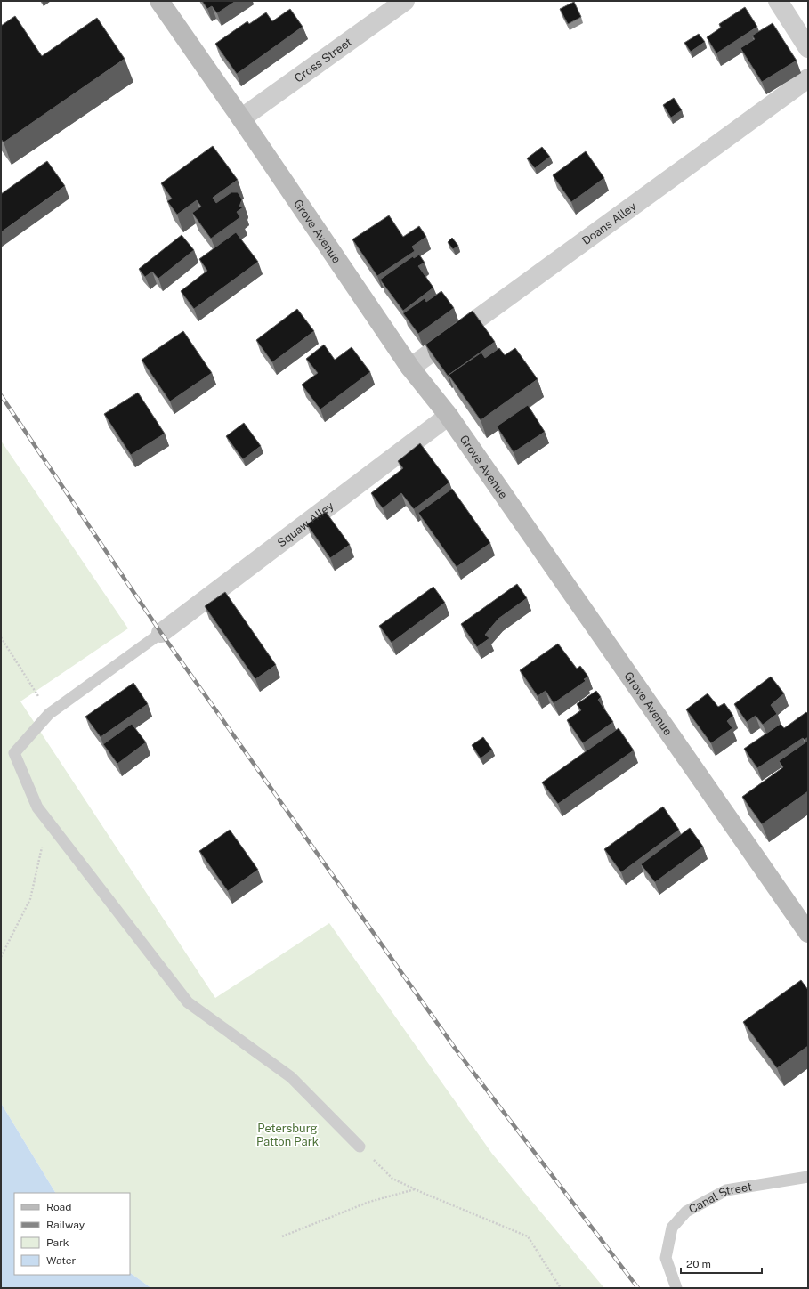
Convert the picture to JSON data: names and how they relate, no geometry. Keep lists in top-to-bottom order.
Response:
{
  "streets": {
    "main road": ["Grove Avenue"],
    "street": ["Cross Street", "Doans Alley", "Squaw Alley"],
    "lane": ["Canal Street"]
  },
  "crossings": [
    ["Cross Street", "Grove Avenue"],
    ["Doans Alley", "Grove Avenue"],
    ["Grove Avenue", "Squaw Alley"]
  ],
  "parks": ["Petersburg Patton Park"],
  "legend": [
    "Road",
    "Railway",
    "Park",
    "Water"
  ],
  "scale_bar": "20 m"
}
